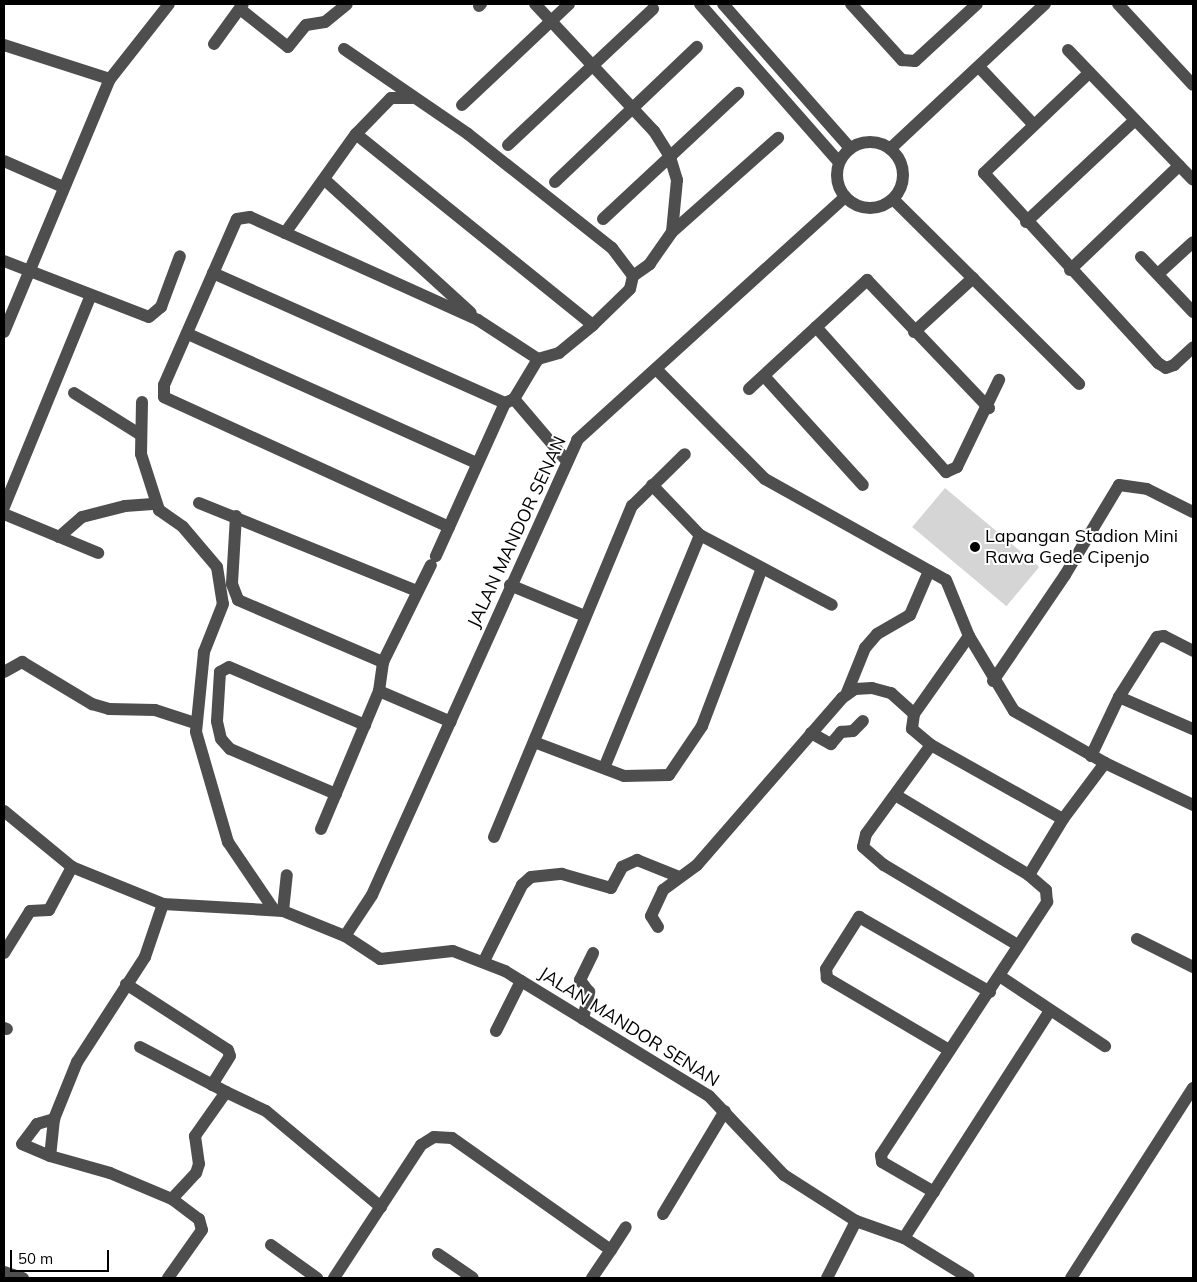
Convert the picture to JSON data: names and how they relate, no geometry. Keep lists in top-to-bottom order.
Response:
{
  "streets": {
    "street": ["JALAN MANDOR SENAN"]
  },
  "places": ["Lapangan Stadion Mini Rawa Gede Cipenjo"],
  "scale_bar": "50 m"
}
